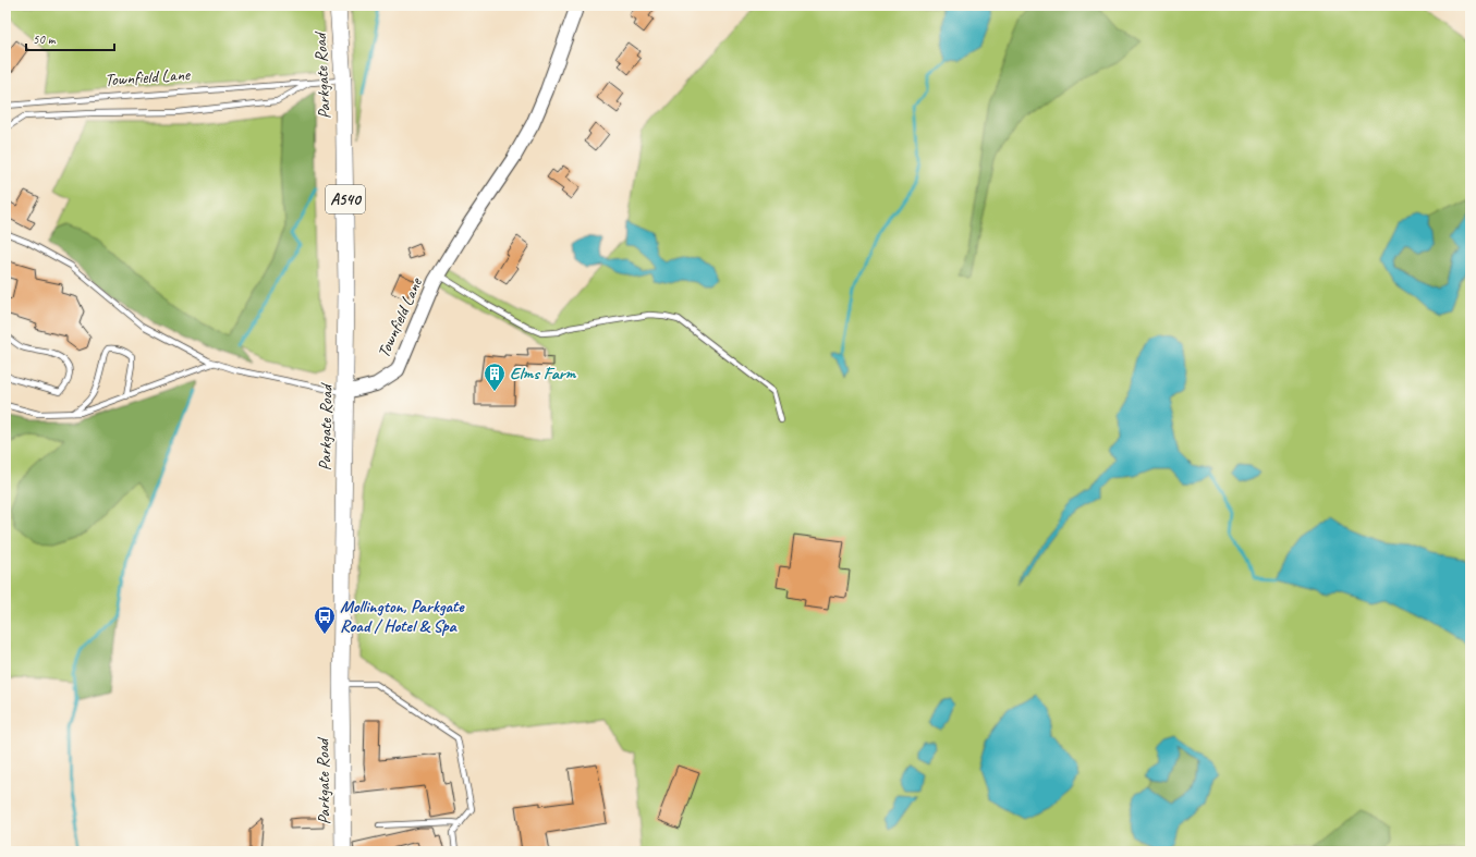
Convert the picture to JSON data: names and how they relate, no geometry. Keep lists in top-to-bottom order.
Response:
{
  "streets": {
    "main road": ["Parkgate Road", "A540"],
    "street": ["Townfield Lane"]
  },
  "crossings": [
    ["Parkgate Road", "Townfield Lane"]
  ],
  "places": {
    "building": ["Elms Farm"],
    "bus stop": ["Mollington, Parkgate Road / Hotel & Spa"]
  },
  "scale_bar": "50 m"
}
